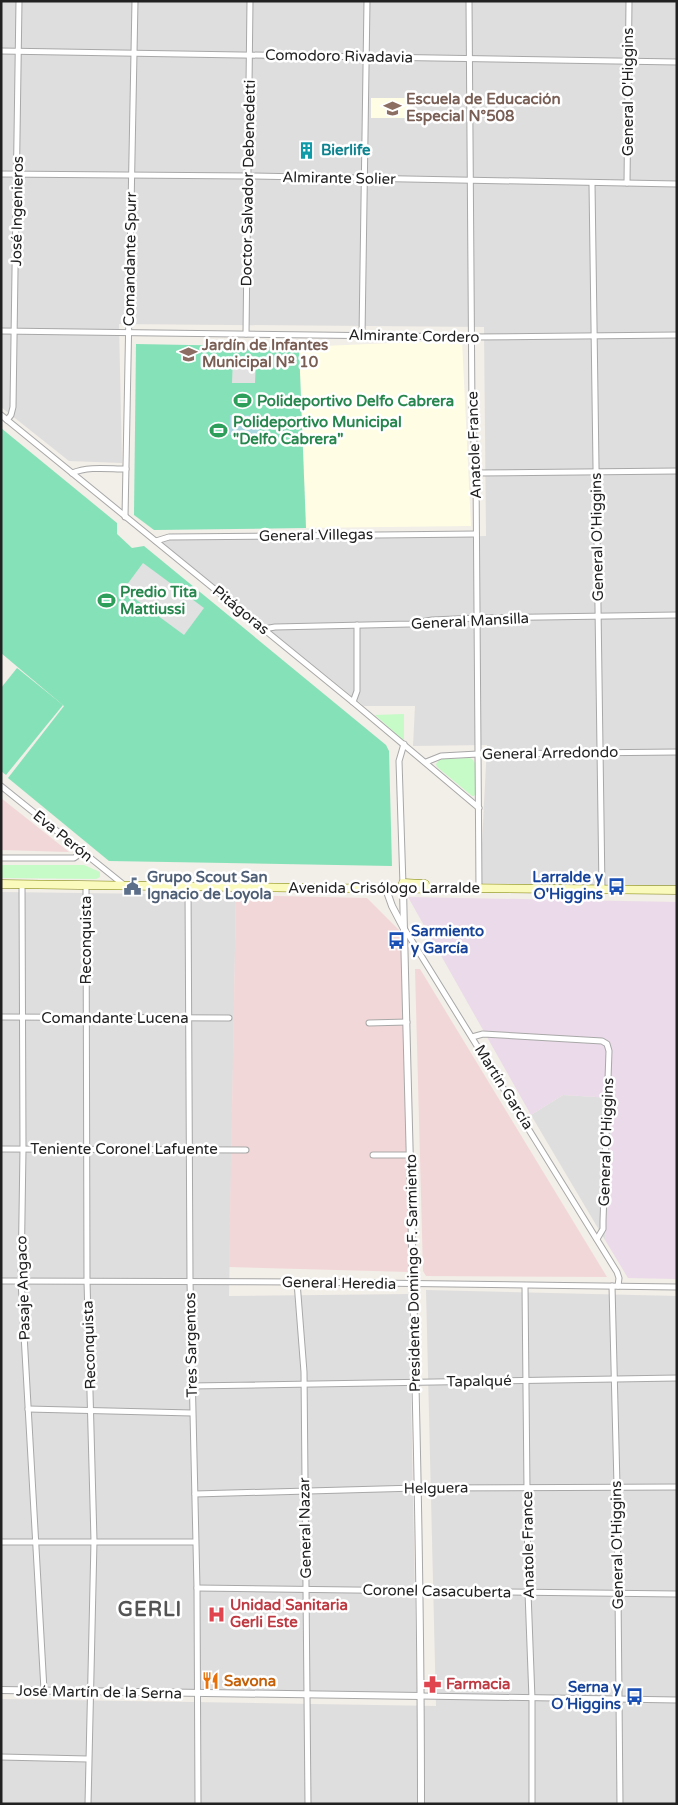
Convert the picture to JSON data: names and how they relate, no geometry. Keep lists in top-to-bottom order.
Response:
{
  "streets": {
    "main road": ["Avenida Crisólogo Larralde"],
    "street": [
      "Comodoro Rivadavia",
      "General O'Higgins",
      "Almirante Solier",
      "Doctor Salvador Debenedetti",
      "José Ingenieros",
      "Comandante Spurr",
      "Almirante Cordero",
      "Anatole France",
      "General Villegas",
      "Pitágoras",
      "General Mansilla",
      "General Arredondo",
      "Eva Perón",
      "Reconquista",
      "Comandante Lucena",
      "Martín García",
      "Teniente Coronel Lafuente",
      "Presidente Domingo F. Sarmiento",
      "General Heredia",
      "Pasaje Angaco",
      "Tres Sargentos",
      "Tapalqué",
      "Helguera",
      "General Nazar",
      "Coronel Casacuberta",
      "José Martín de la Serna"
    ]
  },
  "crossings": [
    ["Comodoro Rivadavia", "General O'Higgins"],
    ["Comodoro Rivadavia", "Doctor Salvador Debenedetti"],
    ["Comodoro Rivadavia", "José Ingenieros"],
    ["Comodoro Rivadavia", "Comandante Spurr"],
    ["Comodoro Rivadavia", "Anatole France"],
    ["General O'Higgins", "Almirante Solier"],
    ["General O'Higgins", "Almirante Cordero"],
    ["General O'Higgins", "General Mansilla"],
    ["General O'Higgins", "General Arredondo"],
    ["General O'Higgins", "Avenida Crisólogo Larralde"],
    ["General O'Higgins", "Martín García"],
    ["General O'Higgins", "General Heredia"],
    ["General O'Higgins", "Tapalqué"],
    ["General O'Higgins", "Helguera"],
    ["General O'Higgins", "Coronel Casacuberta"],
    ["General O'Higgins", "José Martín de la Serna"],
    ["Almirante Solier", "Doctor Salvador Debenedetti"],
    ["Almirante Solier", "José Ingenieros"],
    ["Almirante Solier", "Comandante Spurr"],
    ["Almirante Solier", "Anatole France"],
    ["Doctor Salvador Debenedetti", "Almirante Cordero"],
    ["José Ingenieros", "Almirante Cordero"],
    ["José Ingenieros", "Pitágoras"],
    ["Comandante Spurr", "Almirante Cordero"],
    ["Comandante Spurr", "Pitágoras"],
    ["Almirante Cordero", "Anatole France"],
    ["Anatole France", "General Villegas"],
    ["Anatole France", "Pitágoras"],
    ["Anatole France", "General Mansilla"],
    ["Anatole France", "General Arredondo"],
    ["Anatole France", "Avenida Crisólogo Larralde"],
    ["Anatole France", "General Heredia"],
    ["Anatole France", "Tapalqué"],
    ["Anatole France", "Helguera"],
    ["Anatole France", "Coronel Casacuberta"],
    ["Anatole France", "José Martín de la Serna"],
    ["General Villegas", "Pitágoras"],
    ["Pitágoras", "General Mansilla"],
    ["Pitágoras", "General Arredondo"],
    ["Pitágoras", "Presidente Domingo F. Sarmiento"],
    ["Eva Perón", "Avenida Crisólogo Larralde"],
    ["Avenida Crisólogo Larralde", "Reconquista"],
    ["Avenida Crisólogo Larralde", "Martín García"],
    ["Avenida Crisólogo Larralde", "Presidente Domingo F. Sarmiento"],
    ["Avenida Crisólogo Larralde", "Pasaje Angaco"],
    ["Avenida Crisólogo Larralde", "Tres Sargentos"],
    ["Reconquista", "Comandante Lucena"],
    ["Reconquista", "Teniente Coronel Lafuente"],
    ["Reconquista", "General Heredia"],
    ["Reconquista", "José Martín de la Serna"],
    ["Comandante Lucena", "Pasaje Angaco"],
    ["Comandante Lucena", "Tres Sargentos"],
    ["Martín García", "Presidente Domingo F. Sarmiento"],
    ["Martín García", "General Heredia"],
    ["Teniente Coronel Lafuente", "Pasaje Angaco"],
    ["Teniente Coronel Lafuente", "Tres Sargentos"],
    ["Presidente Domingo F. Sarmiento", "General Heredia"],
    ["Presidente Domingo F. Sarmiento", "Tapalqué"],
    ["Presidente Domingo F. Sarmiento", "Helguera"],
    ["Presidente Domingo F. Sarmiento", "Coronel Casacuberta"],
    ["Presidente Domingo F. Sarmiento", "José Martín de la Serna"],
    ["General Heredia", "Pasaje Angaco"],
    ["General Heredia", "Tres Sargentos"],
    ["General Heredia", "General Nazar"],
    ["Pasaje Angaco", "José Martín de la Serna"],
    ["Tres Sargentos", "Tapalqué"],
    ["Tres Sargentos", "Helguera"],
    ["Tres Sargentos", "Coronel Casacuberta"],
    ["Tres Sargentos", "José Martín de la Serna"],
    ["Tapalqué", "General Nazar"],
    ["Helguera", "General Nazar"],
    ["General Nazar", "Coronel Casacuberta"],
    ["General Nazar", "José Martín de la Serna"]
  ],
  "districts": ["GERLI"],
  "places": {
    "school or university": ["Escuela de Educación Especial N°508", "Jardín de Infantes Municipal Nº 10"],
    "building": ["Bierlife"],
    "sports": ["Polideportivo Delfo Cabrera", "Polideportivo Municipal \"Delfo Cabrera\"", "Predio Tita Mattiussi"],
    "public building": ["Grupo Scout San Ignacio de Loyola"],
    "bus stop": ["Larralde y O'Higgins", "Sarmiento y García", "Serna y O´Higgins"],
    "hospital": ["Unidad Sanitaria Gerli Este"],
    "restaurant": ["Savona"],
    "pharmacy": ["Farmacia"]
  }
}
